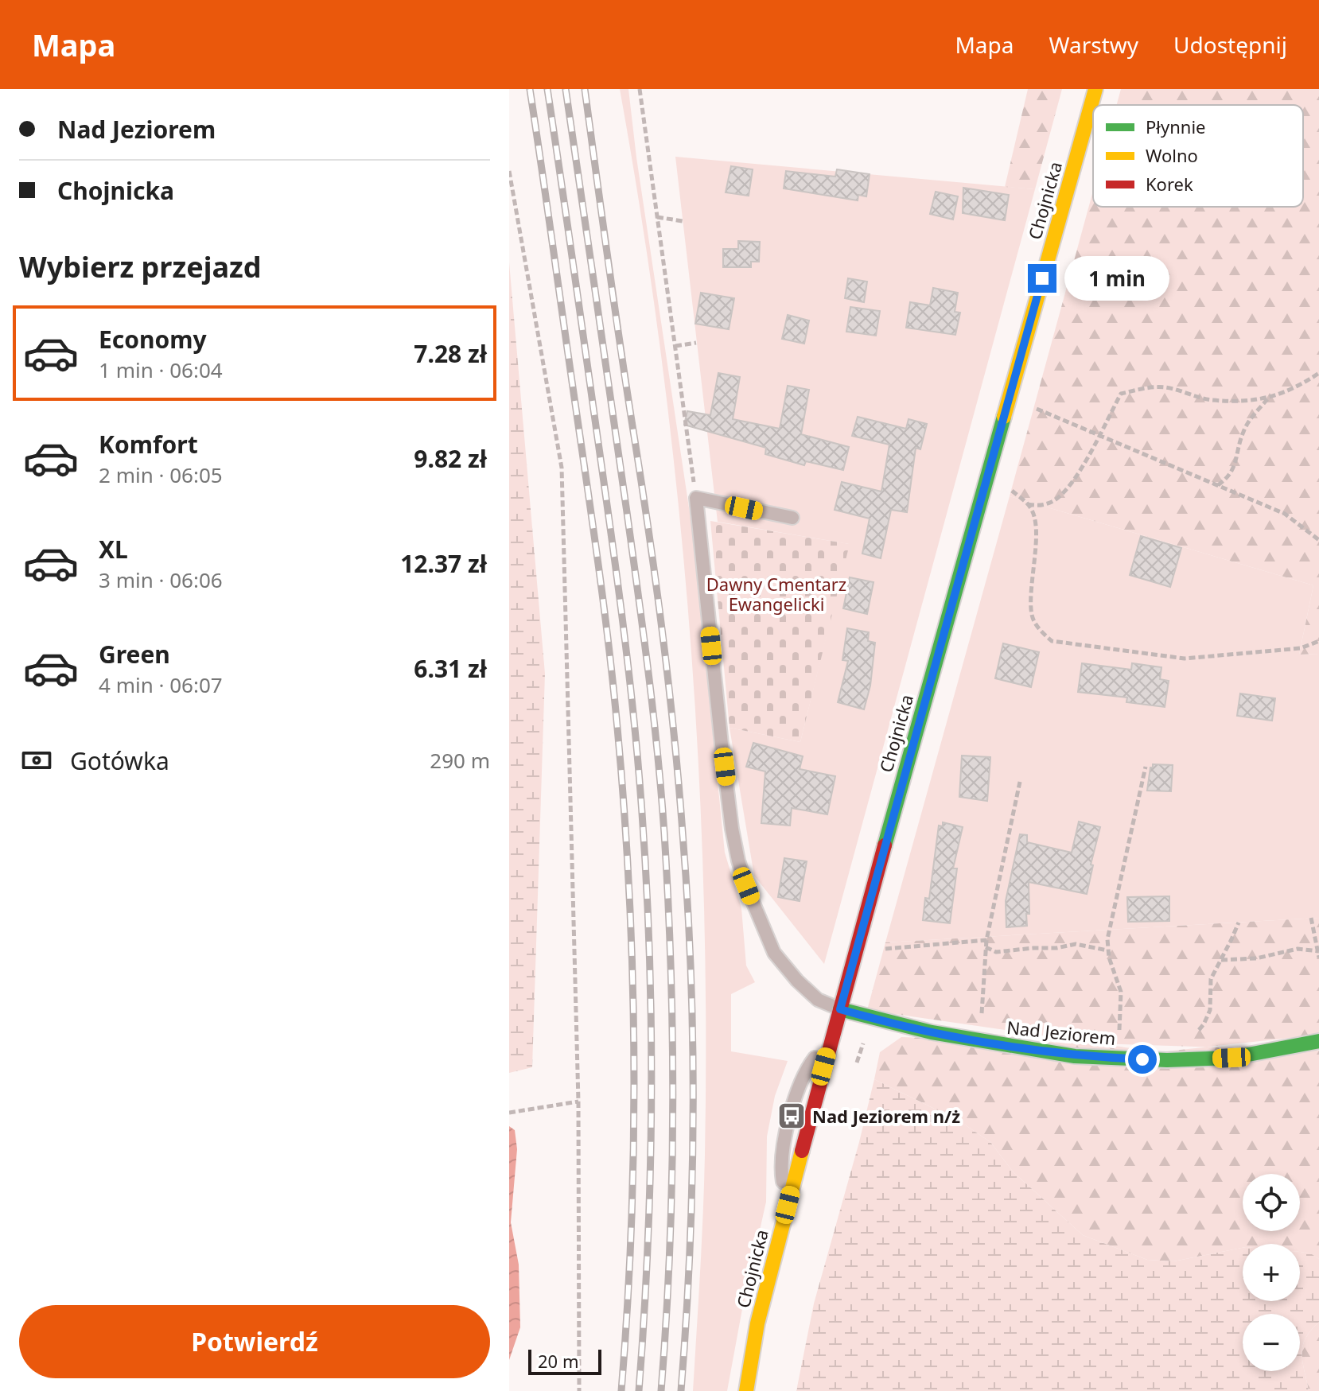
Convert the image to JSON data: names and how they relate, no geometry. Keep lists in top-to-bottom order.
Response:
{
  "streets": {
    "street": ["Chojnicka", "Nad Jeziorem"]
  },
  "crossings": [
    ["Chojnicka", "Nad Jeziorem"]
  ],
  "parks": ["Dawny Cmentarz Ewangelicki"],
  "places": {
    "bus stop": ["Nad Jeziorem n/ż"]
  },
  "legend": ["Płynnie", "Wolno", "Korek"],
  "scale_bar": "20 m",
  "page": {
    "header": "Mapa",
    "nav": ["Mapa", "Warstwy", "Udostępnij"],
    "banner": ["Nad Jeziorem", "Chojnicka"],
    "heading": "Wybierz przejazd",
    "bubble": "1 min",
    "list": [
      {
        "name": "Economy",
        "note": "1 min · 06:04",
        "value": "7.28 zł"
      },
      {
        "name": "Komfort",
        "note": "2 min · 06:05",
        "value": "9.82 zł"
      },
      {
        "name": "XL",
        "note": "3 min · 06:06",
        "value": "12.37 zł"
      },
      {
        "name": "Green",
        "note": "4 min · 06:07",
        "value": "6.31 zł"
      }
    ],
    "pay": ["Gotówka", "290 m"],
    "map_buttons": ["+", "−"],
    "buttons": "Potwierdź",
    "scale": "20 m"
  }
}
